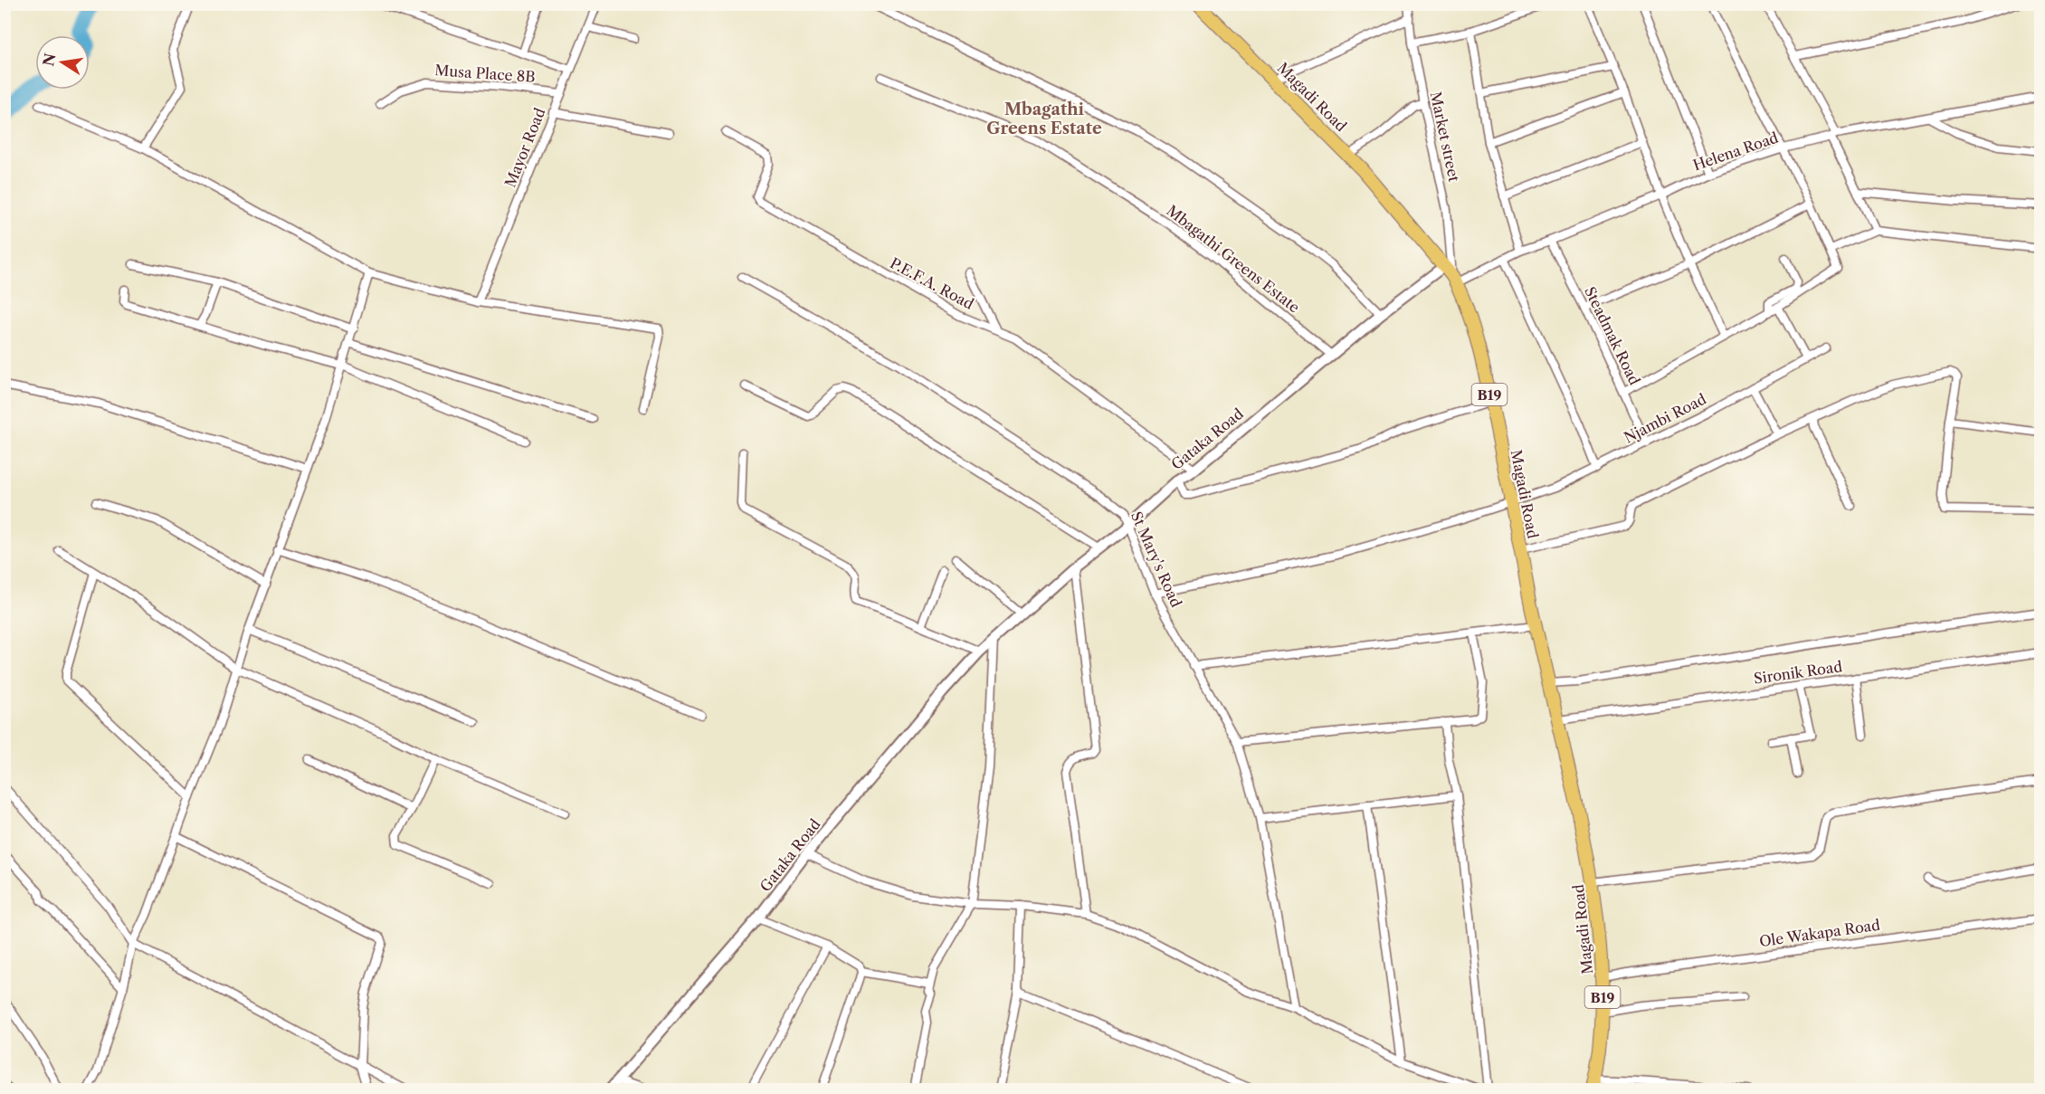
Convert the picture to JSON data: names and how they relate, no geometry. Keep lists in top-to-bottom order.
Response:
{
  "streets": {
    "highway": ["Magadi Road", "B19"],
    "street": [
      "Musa Place 8B",
      "Market street",
      "Mayor Road",
      "Helena Road",
      "Mbagathi Greens Estate",
      "P.E.F.A. Road",
      "Steadmak Road",
      "Njambi Road",
      "Gataka Road",
      "St Mary's Road",
      "Sironik Road",
      "Ole Wakapa Road"
    ]
  },
  "crossings": [
    ["Musa Place 8B", "Mayor Road"],
    ["Magadi Road", "Market street"],
    ["Magadi Road", "Helena Road"],
    ["Magadi Road", "Njambi Road"],
    ["Magadi Road", "Gataka Road"],
    ["Magadi Road", "Sironik Road"],
    ["Magadi Road", "Ole Wakapa Road"],
    ["Market street", "Helena Road"],
    ["Market street", "Gataka Road"],
    ["Helena Road", "Steadmak Road"],
    ["Helena Road", "Gataka Road"],
    ["Mbagathi Greens Estate", "Gataka Road"],
    ["P.E.F.A. Road", "Gataka Road"],
    ["Steadmak Road", "Njambi Road"],
    ["Njambi Road", "St Mary's Road"],
    ["Gataka Road", "St Mary's Road"]
  ],
  "districts": ["Mbagathi Greens Estate"],
  "north": "left"
}
